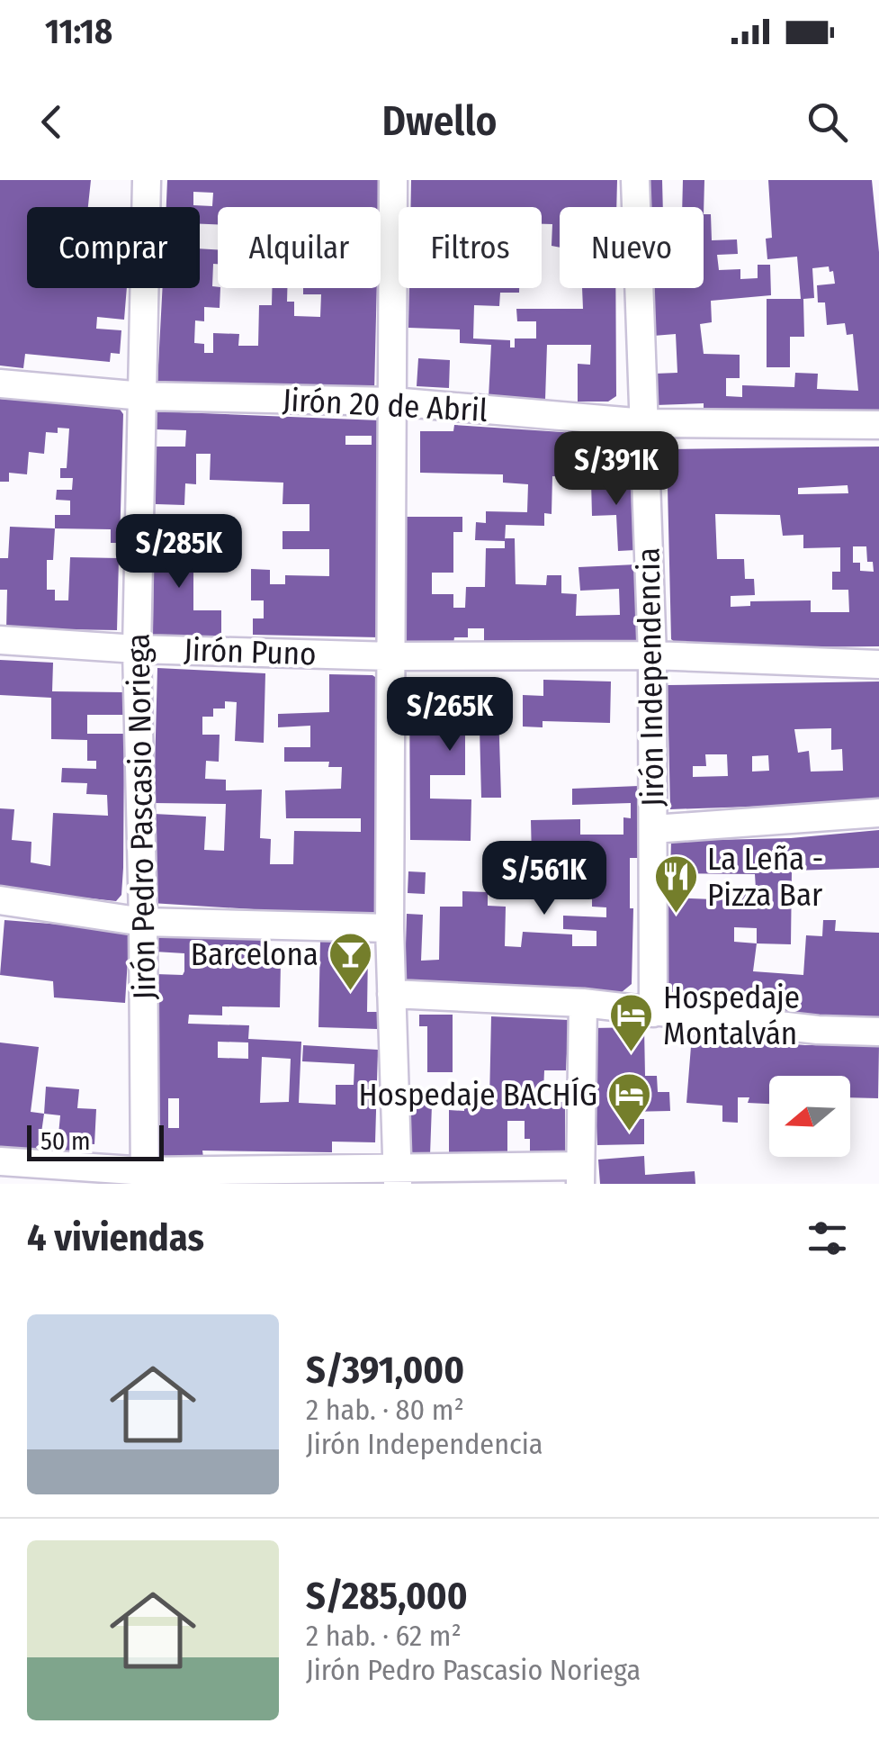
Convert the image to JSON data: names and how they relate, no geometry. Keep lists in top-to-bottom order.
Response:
{
  "streets": {
    "street": [
      "Jirón 20 de Abril",
      "Jirón Puno",
      "Jirón Independencia",
      "Jirón Pedro Pascasio Noriega"
    ]
  },
  "crossings": [
    ["Jirón 20 de Abril", "Jirón Independencia"],
    ["Jirón 20 de Abril", "Jirón Pedro Pascasio Noriega"],
    ["Jirón Puno", "Jirón Independencia"],
    ["Jirón Puno", "Jirón Pedro Pascasio Noriega"]
  ],
  "places": {
    "restaurant": ["La Leña - Pizza Bar"],
    "bar": ["Barcelona"],
    "hotel": ["Hospedaje Montalván", "Hospedaje BACHÍG"]
  },
  "scale_bar": "50 m",
  "north": "left",
  "page": {
    "status": "11:18",
    "header": "Dwello",
    "chip": [
      "Comprar",
      "Alquilar",
      "Filtros",
      "Nuevo"
    ],
    "price": [
      "S/391K",
      "S/285K",
      "S/265K",
      "S/561K"
    ],
    "scale": "50 m",
    "heading": "4 viviendas",
    "list": [
      {
        "name": "S/391,000",
        "note": "2 hab. · 80 m² · Jirón Independencia"
      },
      {
        "name": "S/285,000",
        "note": "2 hab. · 62 m² · Jirón Pedro Pascasio Noriega"
      }
    ]
  }
}
